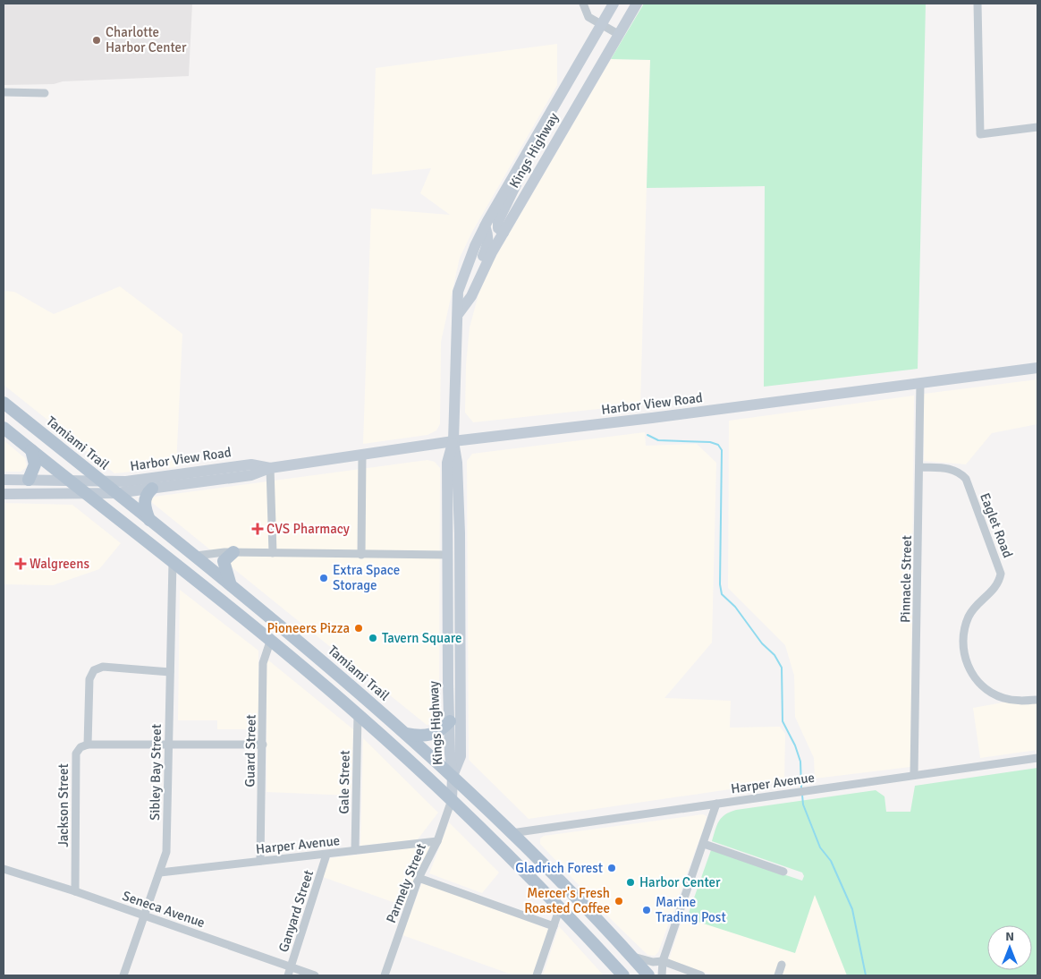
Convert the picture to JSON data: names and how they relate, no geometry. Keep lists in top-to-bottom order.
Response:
{
  "streets": {
    "main road": ["Kings Highway", "Harbor View Road", "Tamiami Trail"],
    "street": [
      "Eaglet Road",
      "Pinnacle Street",
      "Guard Street",
      "Sibley Bay Street",
      "Gale Street",
      "Harper Avenue",
      "Jackson Street",
      "Parmely Street",
      "Seneca Avenue",
      "Ganyard Street"
    ]
  },
  "crossings": [
    ["Kings Highway", "Harbor View Road"],
    ["Kings Highway", "Tamiami Trail"],
    ["Harbor View Road", "Tamiami Trail"],
    ["Harbor View Road", "Pinnacle Street"],
    ["Tamiami Trail", "Harper Avenue"],
    ["Eaglet Road", "Pinnacle Street"],
    ["Pinnacle Street", "Harper Avenue"],
    ["Guard Street", "Harper Avenue"],
    ["Sibley Bay Street", "Harper Avenue"],
    ["Sibley Bay Street", "Seneca Avenue"],
    ["Gale Street", "Harper Avenue"],
    ["Harper Avenue", "Parmely Street"],
    ["Harper Avenue", "Ganyard Street"],
    ["Jackson Street", "Seneca Avenue"],
    ["Seneca Avenue", "Ganyard Street"]
  ],
  "places": {
    "other": [
      "Charlotte Harbor Center",
      "Extra Space Storage",
      "Pioneers Pizza",
      "Tavern Square",
      "Gladrich Forest",
      "Harbor Center",
      "Mercer's Fresh Roasted Coffee",
      "Marine Trading Post"
    ],
    "health": ["CVS Pharmacy", "Walgreens"]
  },
  "north": "top"
}
